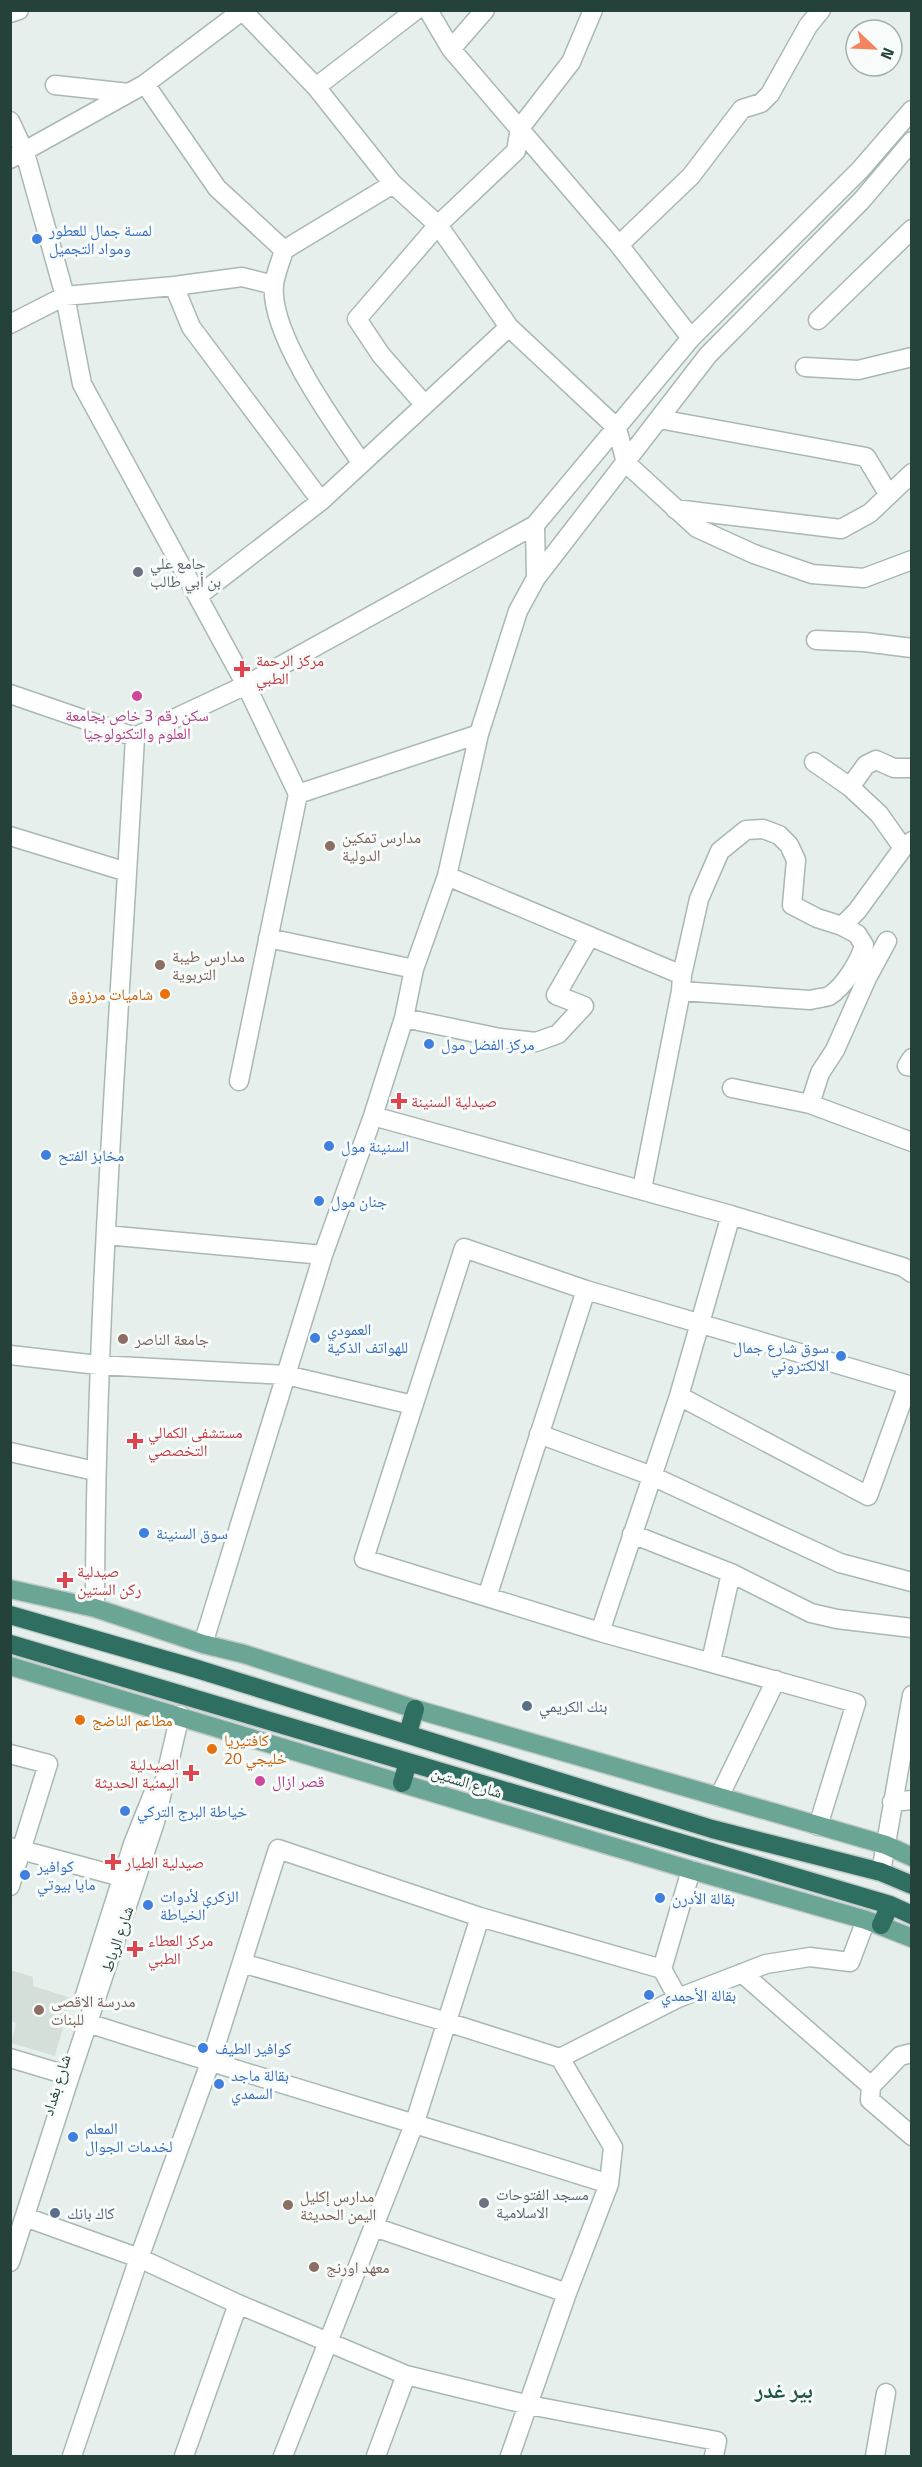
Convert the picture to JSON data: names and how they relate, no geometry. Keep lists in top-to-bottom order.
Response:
{
  "streets": {
    "highway": ["شارع الستين"],
    "street": ["شارع الرباط", "شارع بغداد"]
  },
  "crossings": [
    ["شارع الستين", "شارع بغداد"],
    ["شارع الرباط", "شارع بغداد"]
  ],
  "districts": ["بير غدر"],
  "places": {
    "other": [
      "لمسة جمال للعطور ومواد التجميل",
      "جامع علي بن أبي طالب",
      "سكن رقم 3 خاص بجامعة العلوم والتكنولوجيا",
      "مدارس تمكين الدولية",
      "مدارس طيبة التربوية",
      "شاميات مرزوق",
      "مركز الفضل مول",
      "السنينة مول",
      "مخابز الفتح",
      "جنان مول",
      "العمودي للهواتف الذكية",
      "جامعة الناصر",
      "سوق شارع جمال الالكتروني",
      "سوق السنينة",
      "بنك الكريمي",
      "مطاعم الناضج",
      "كافتيريا خليجي 20",
      "قصر ازال",
      "خياطة البرج التركي",
      "كوافير مايا بيوتي",
      "بقالة الأدرن",
      "الزكري لأدوات الخياطة",
      "بقالة الأحمدي",
      "مدرسة الاقصى للبنات",
      "كوافير الطيف",
      "بقالة ماجد السمدي",
      "المعلم لخدمات الجوال",
      "مسجد الفتوحات الاسلامية",
      "مدارس إكليل اليمن الحديثة",
      "كاك بانك",
      "معهد اورنج"
    ],
    "health": [
      "مركز الرحمة الطبي",
      "صيدلية السنينة",
      "مستشفى الكمالي التخصصي",
      "صيدلية ركن الستين",
      "الصيدلية اليمنية الحديثة",
      "صيدلية الطيار",
      "مركز العطاء الطبي"
    ]
  },
  "north": "bottom right"
}
